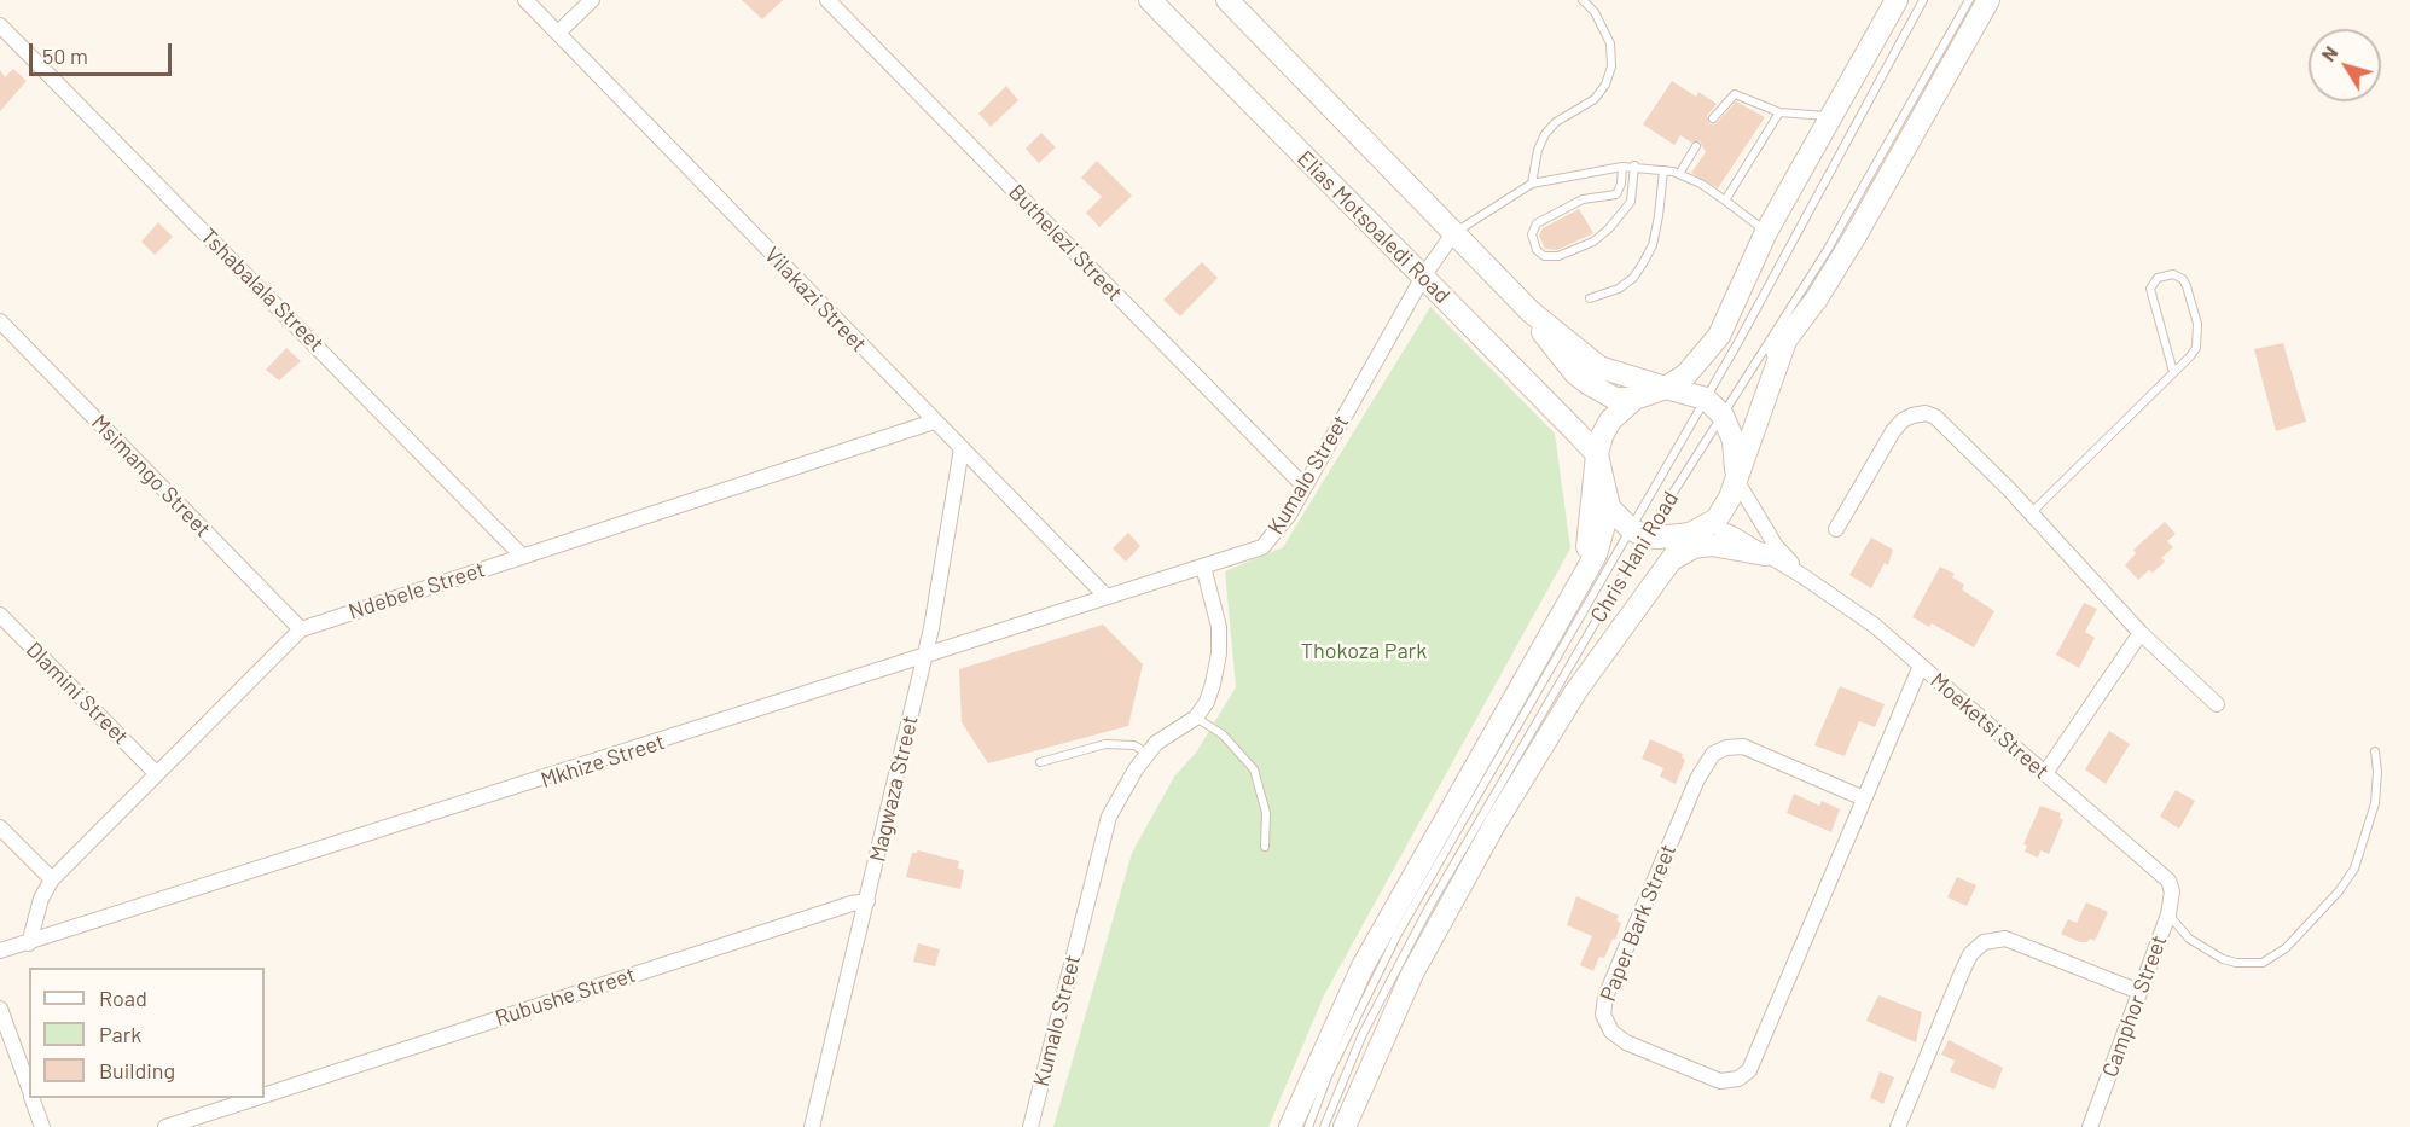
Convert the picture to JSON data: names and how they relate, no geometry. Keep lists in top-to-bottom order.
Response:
{
  "streets": {
    "main road": ["Elias Motsoaledi Road", "Chris Hani Road"],
    "street": [
      "Buthelezi Street",
      "Tshabalala Street",
      "Vilakazi Street",
      "Kumalo Street",
      "Msimango Street",
      "Ndebele Street",
      "Dlamini Street",
      "Moeketsi Street",
      "Mkhize Street",
      "Magwaza Street",
      "Paper Bark Street",
      "Rubushe Street",
      "Camphor Street"
    ]
  },
  "crossings": [
    ["Elias Motsoaledi Road", "Kumalo Street"],
    ["Buthelezi Street", "Kumalo Street"],
    ["Tshabalala Street", "Ndebele Street"],
    ["Vilakazi Street", "Ndebele Street"],
    ["Vilakazi Street", "Mkhize Street"],
    ["Vilakazi Street", "Magwaza Street"],
    ["Kumalo Street", "Mkhize Street"],
    ["Msimango Street", "Ndebele Street"],
    ["Ndebele Street", "Dlamini Street"],
    ["Ndebele Street", "Mkhize Street"],
    ["Moeketsi Street", "Paper Bark Street"],
    ["Moeketsi Street", "Camphor Street"],
    ["Mkhize Street", "Magwaza Street"],
    ["Magwaza Street", "Rubushe Street"]
  ],
  "parks": ["Thokoza Park"],
  "legend": ["Road", "Park", "Building"],
  "scale_bar": "50 m",
  "north": "top left"
}
